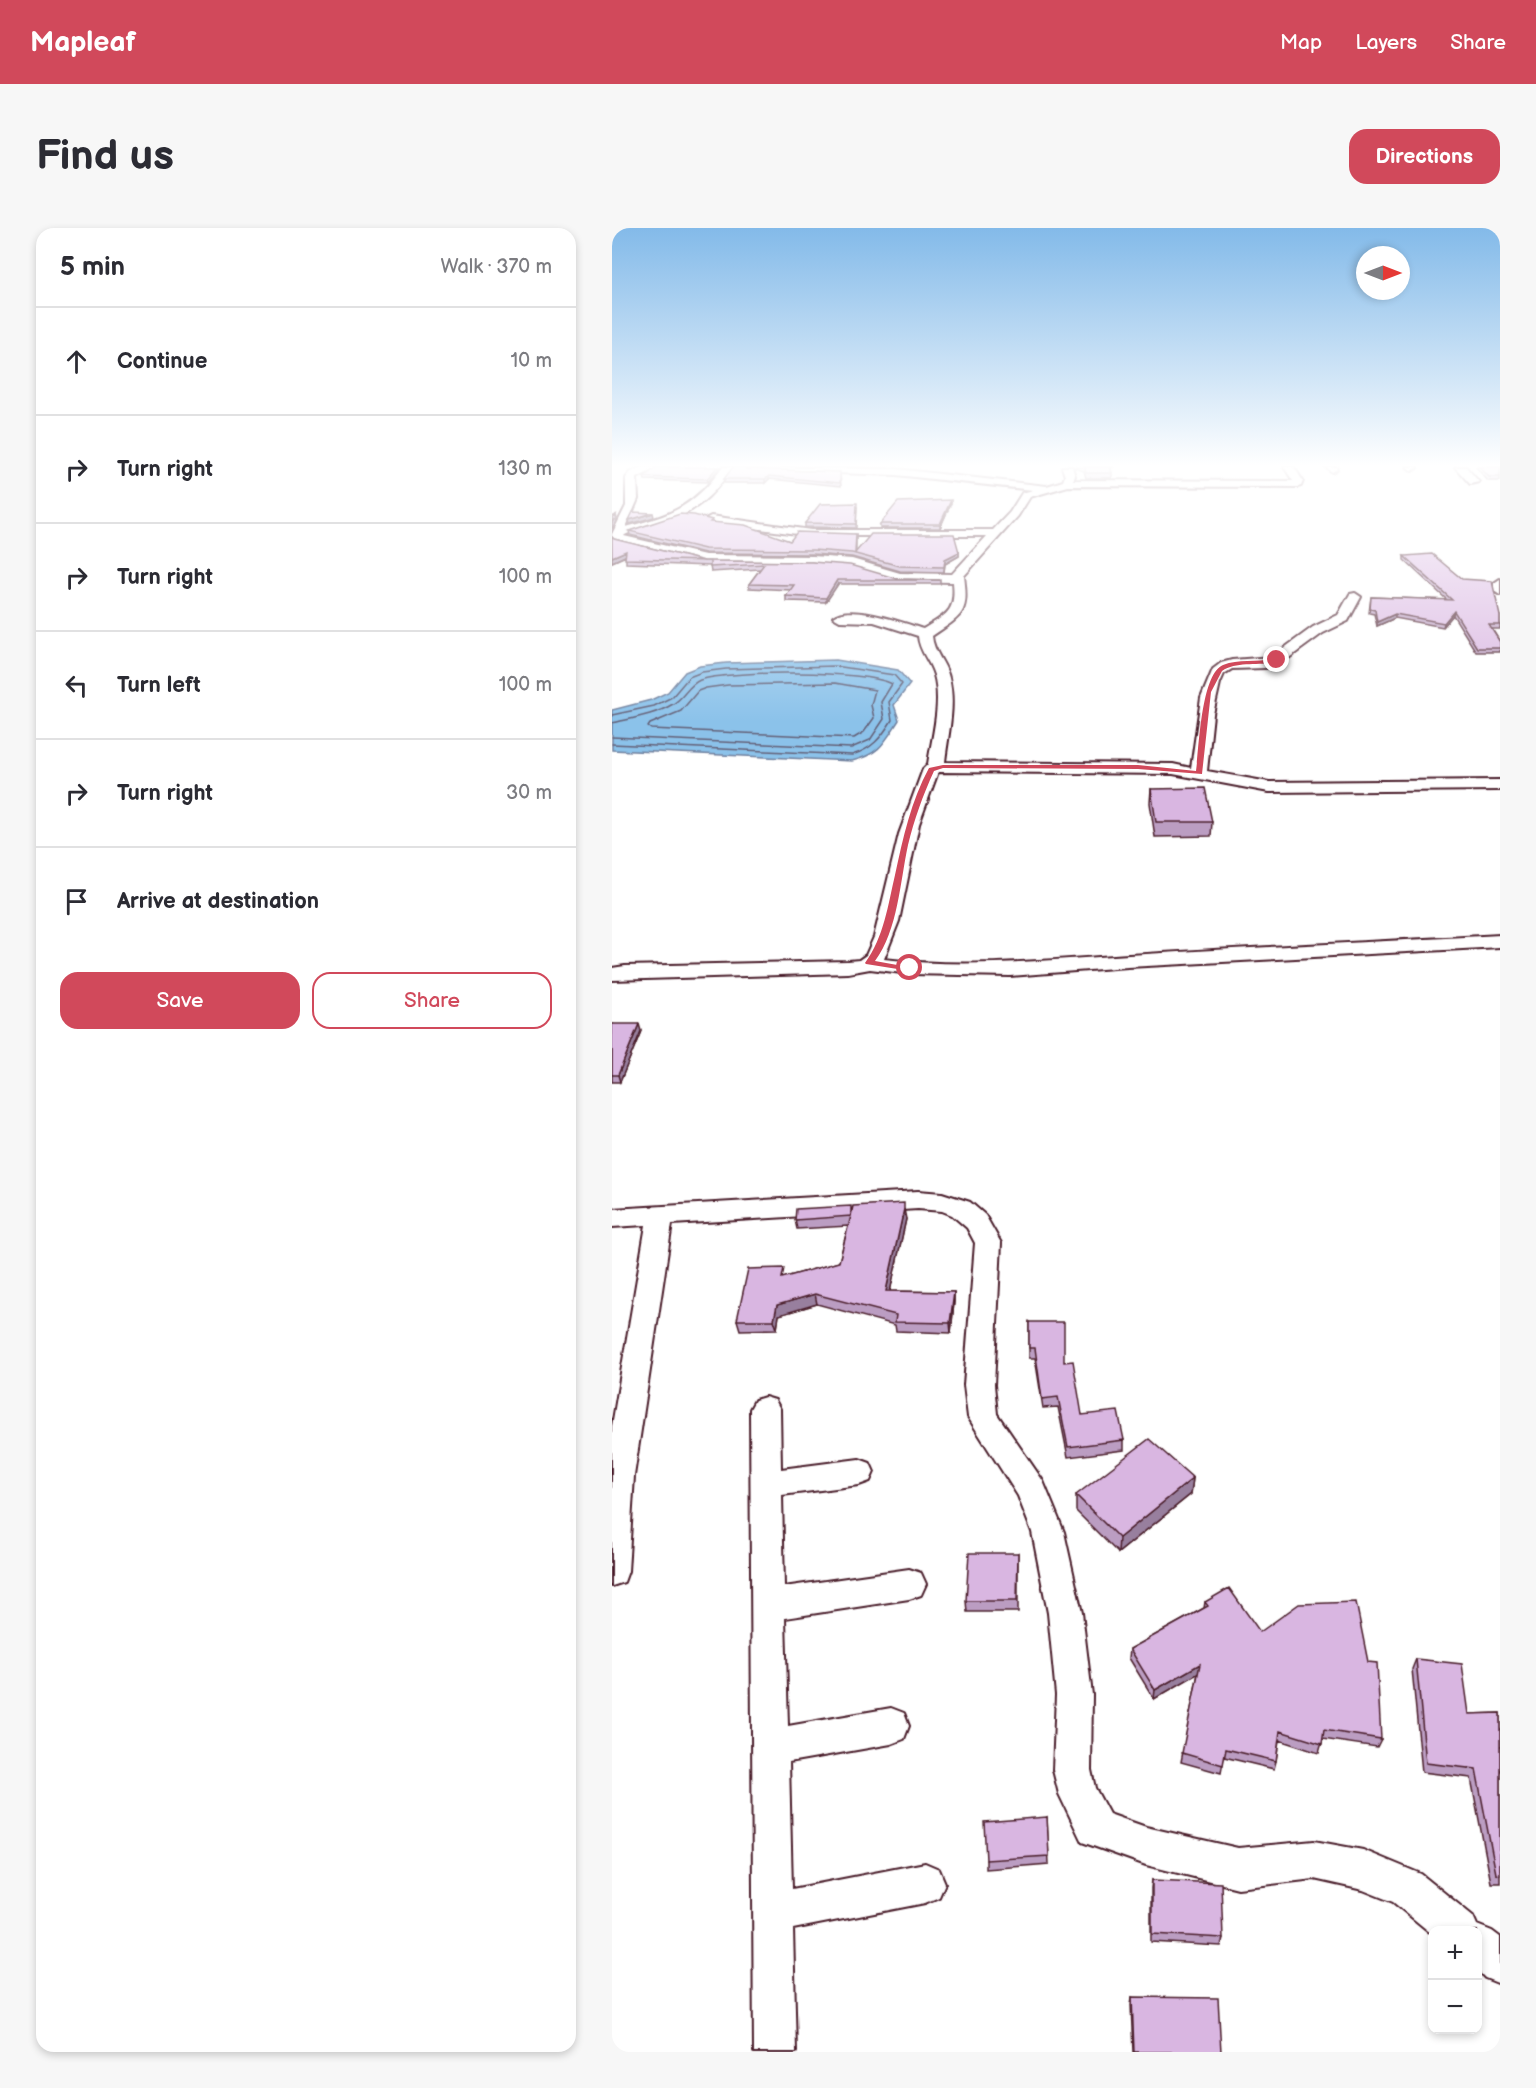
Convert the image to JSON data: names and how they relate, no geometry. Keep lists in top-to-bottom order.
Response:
{
  "north": "right",
  "page": {
    "header": "Mapleaf",
    "nav": ["Map", "Layers", "Share"],
    "buttons": [
      "Directions",
      ["Save", "Share"]
    ],
    "title": "Find us",
    "heading": ["5 min", "Walk · 370 m"],
    "list": [
      ["Continue", "10 m"],
      ["Turn right", "130 m"],
      ["Turn right", "100 m"],
      ["Turn left", "100 m"],
      ["Turn right", "30 m"],
      "Arrive at destination"
    ],
    "map_buttons": ["+", "−"]
  }
}
